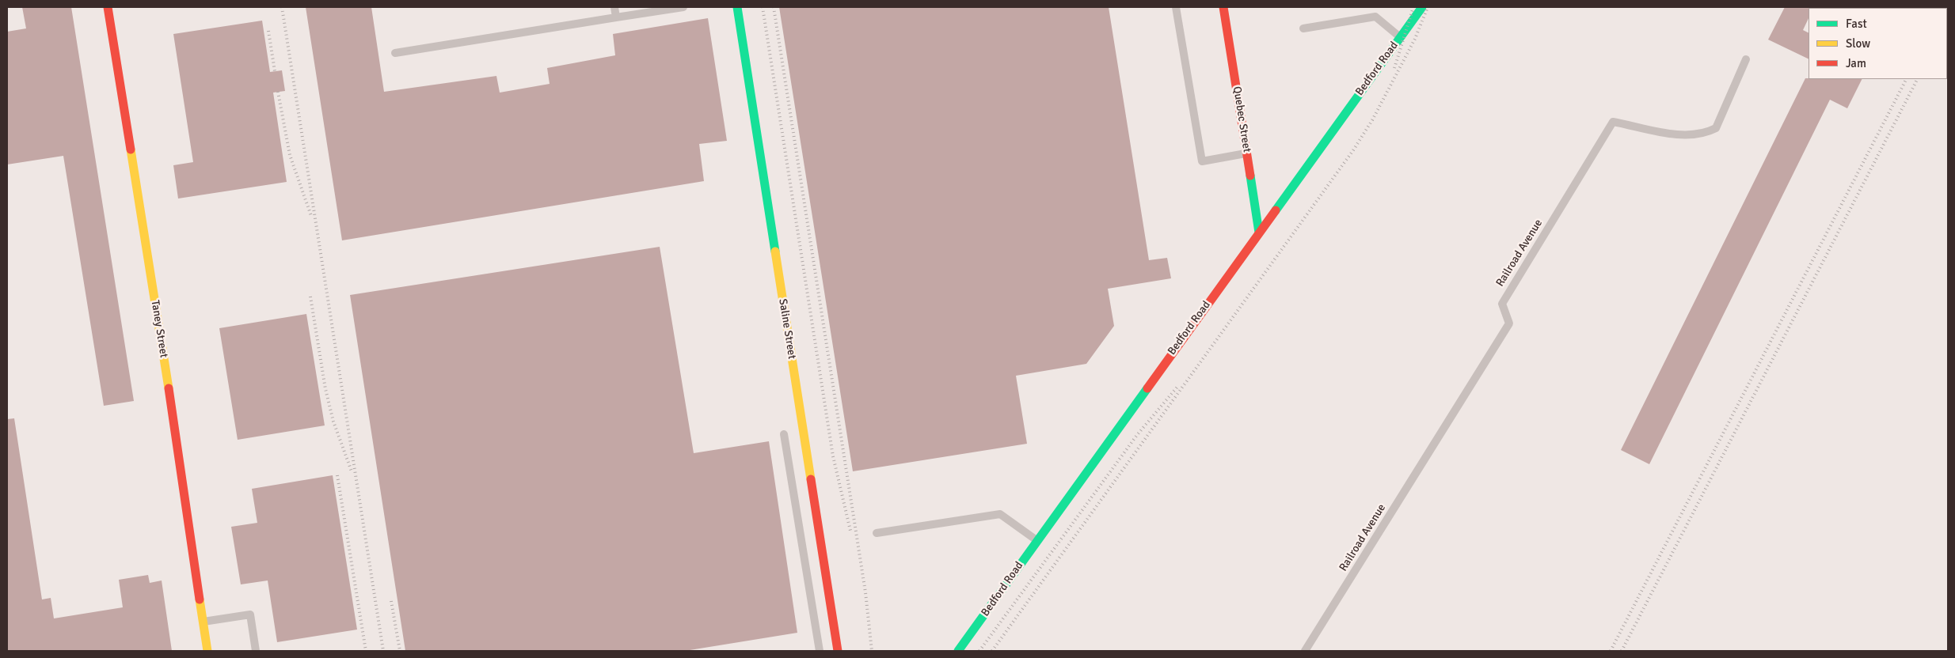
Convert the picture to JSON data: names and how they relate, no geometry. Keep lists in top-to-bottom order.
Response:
{
  "streets": {
    "street": [
      "Bedford Road",
      "Quebec Street",
      "Taney Street",
      "Saline Street"
    ],
    "lane": ["Railroad Avenue"]
  },
  "crossings": [
    ["Bedford Road", "Quebec Street"]
  ],
  "legend": ["Fast", "Slow", "Jam"]
}
